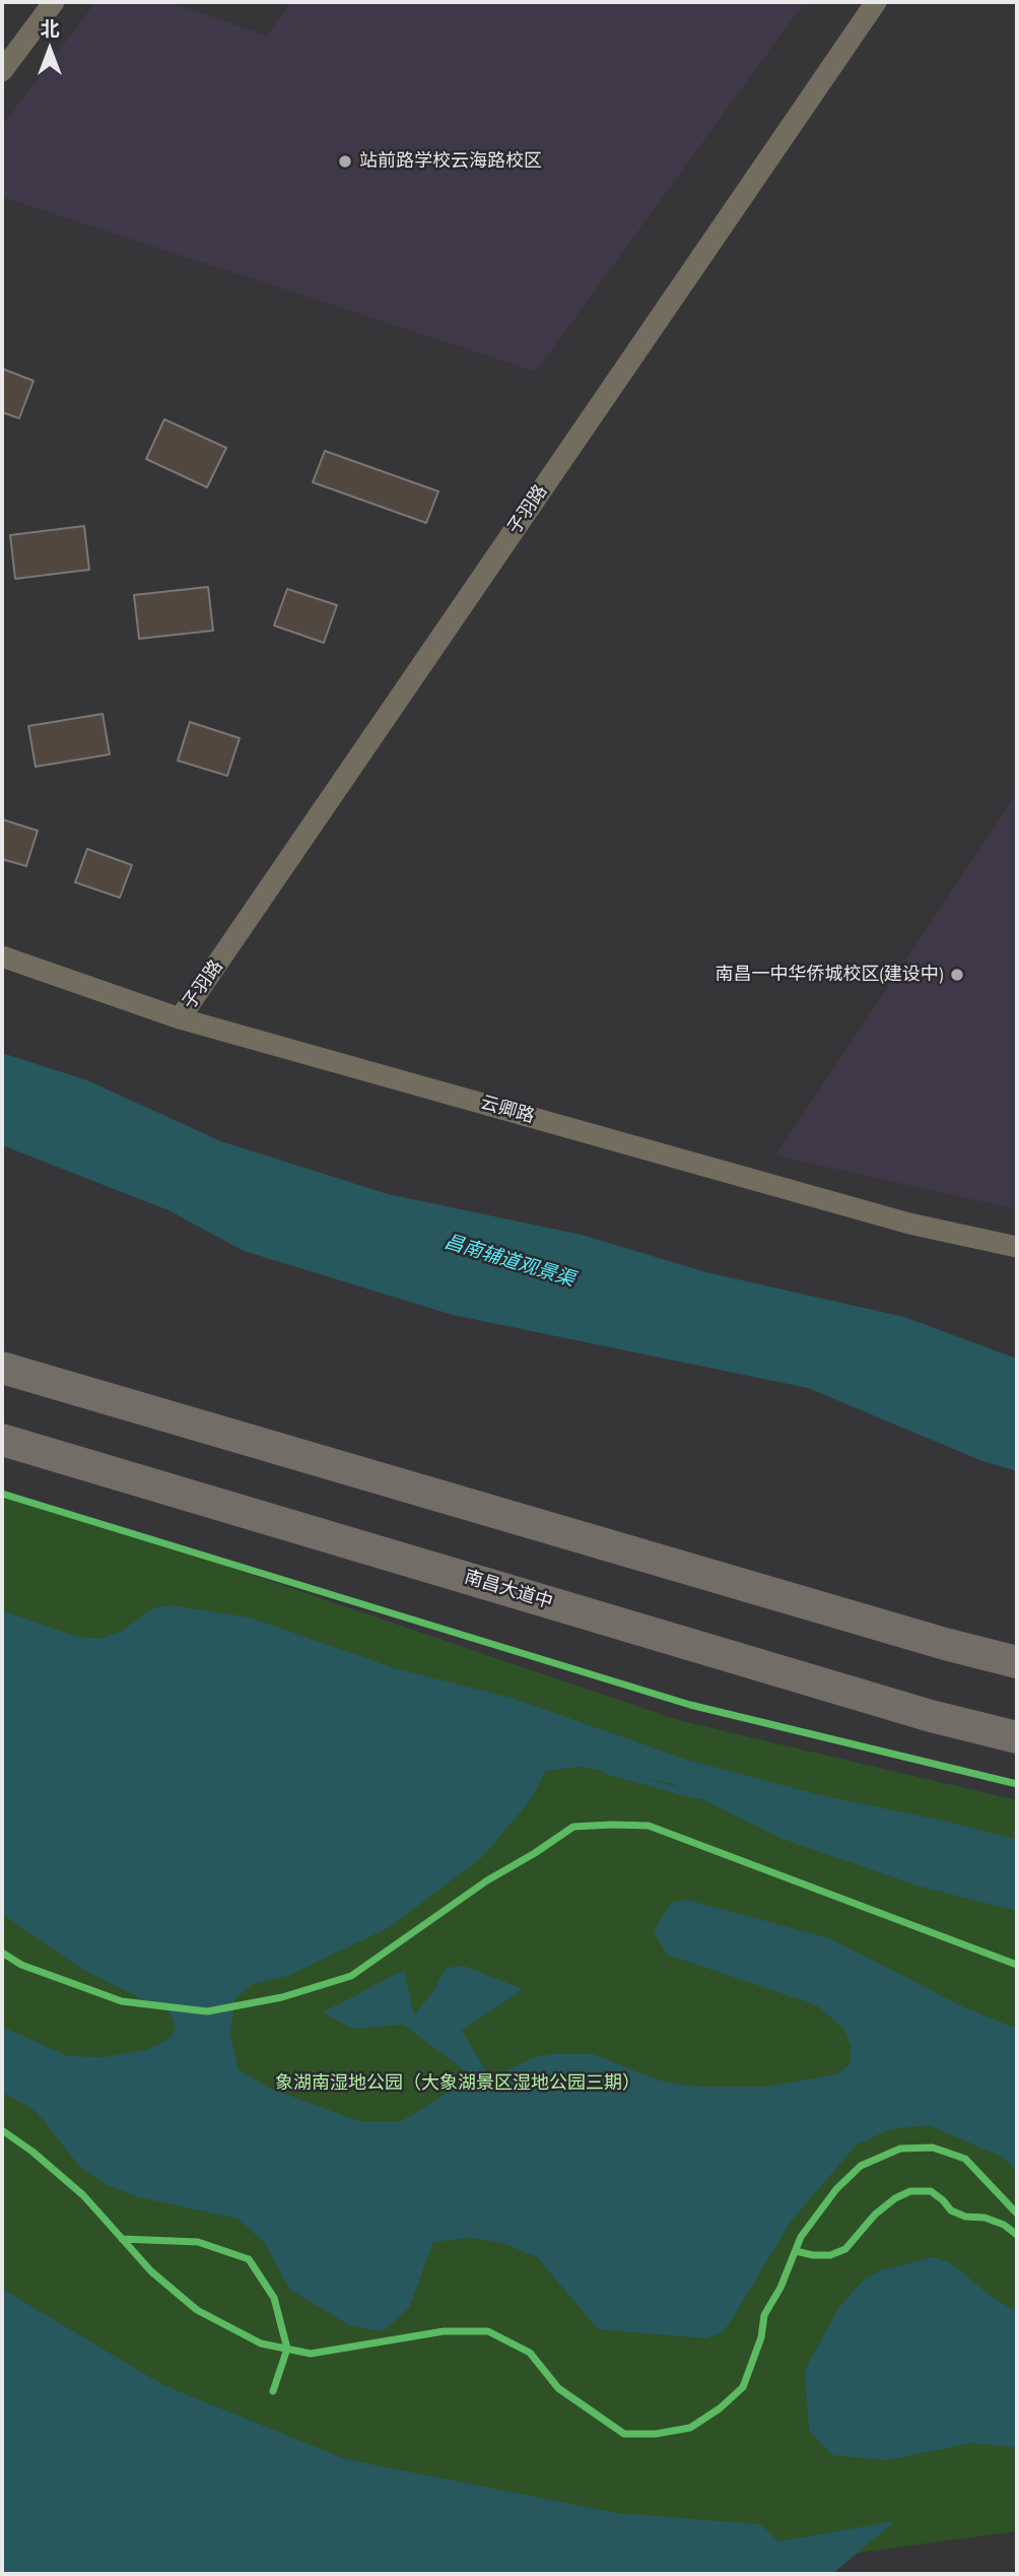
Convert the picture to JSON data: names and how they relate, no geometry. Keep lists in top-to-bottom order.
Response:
{
  "streets": {
    "highway": ["南昌大道中"],
    "street": ["子羽路", "云卿路"]
  },
  "crossings": [
    ["子羽路", "云卿路"]
  ],
  "water": ["昌南辅道观景渠"],
  "parks": ["象湖南湿地公园（大象湖景区湿地公园三期）"],
  "places": ["站前路学校云海路校区", "南昌一中华侨城校区(建设中)"],
  "north": "top"
}
